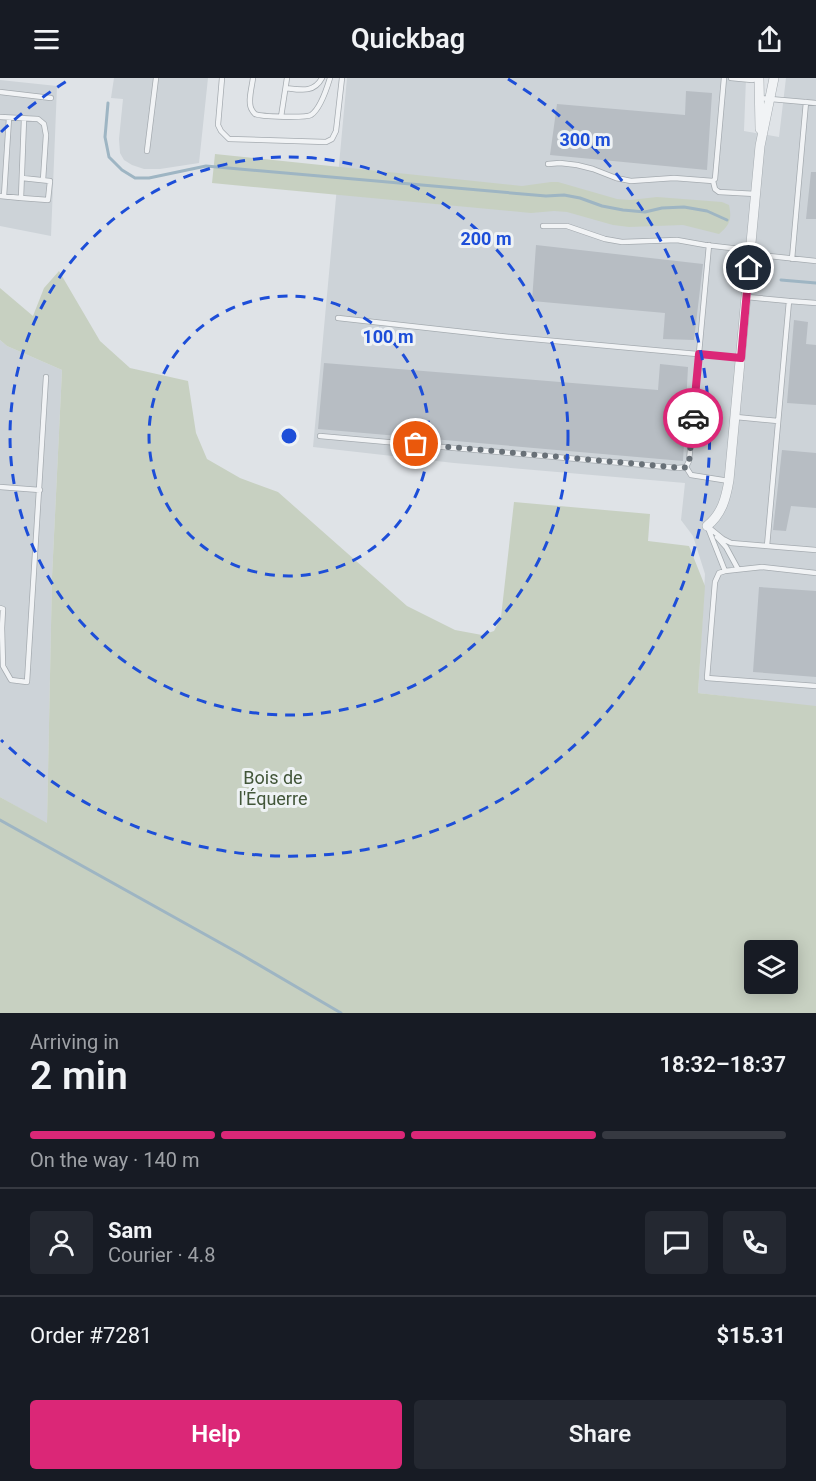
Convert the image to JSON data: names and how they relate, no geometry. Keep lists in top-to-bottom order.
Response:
{
  "parks": ["Bois de l'Équerre"],
  "page": {
    "header": "Quickbag",
    "heading": ["2 min", "Arriving in", "18:32–18:37"],
    "panel": [
      "Sam",
      "Courier · 4.8",
      "Order #7281",
      "$15.31"
    ],
    "bar": "On the way · 140 m",
    "buttons": ["Help", "Share"]
  },
  "rings": ["300 m", "200 m", "100 m"]
}
